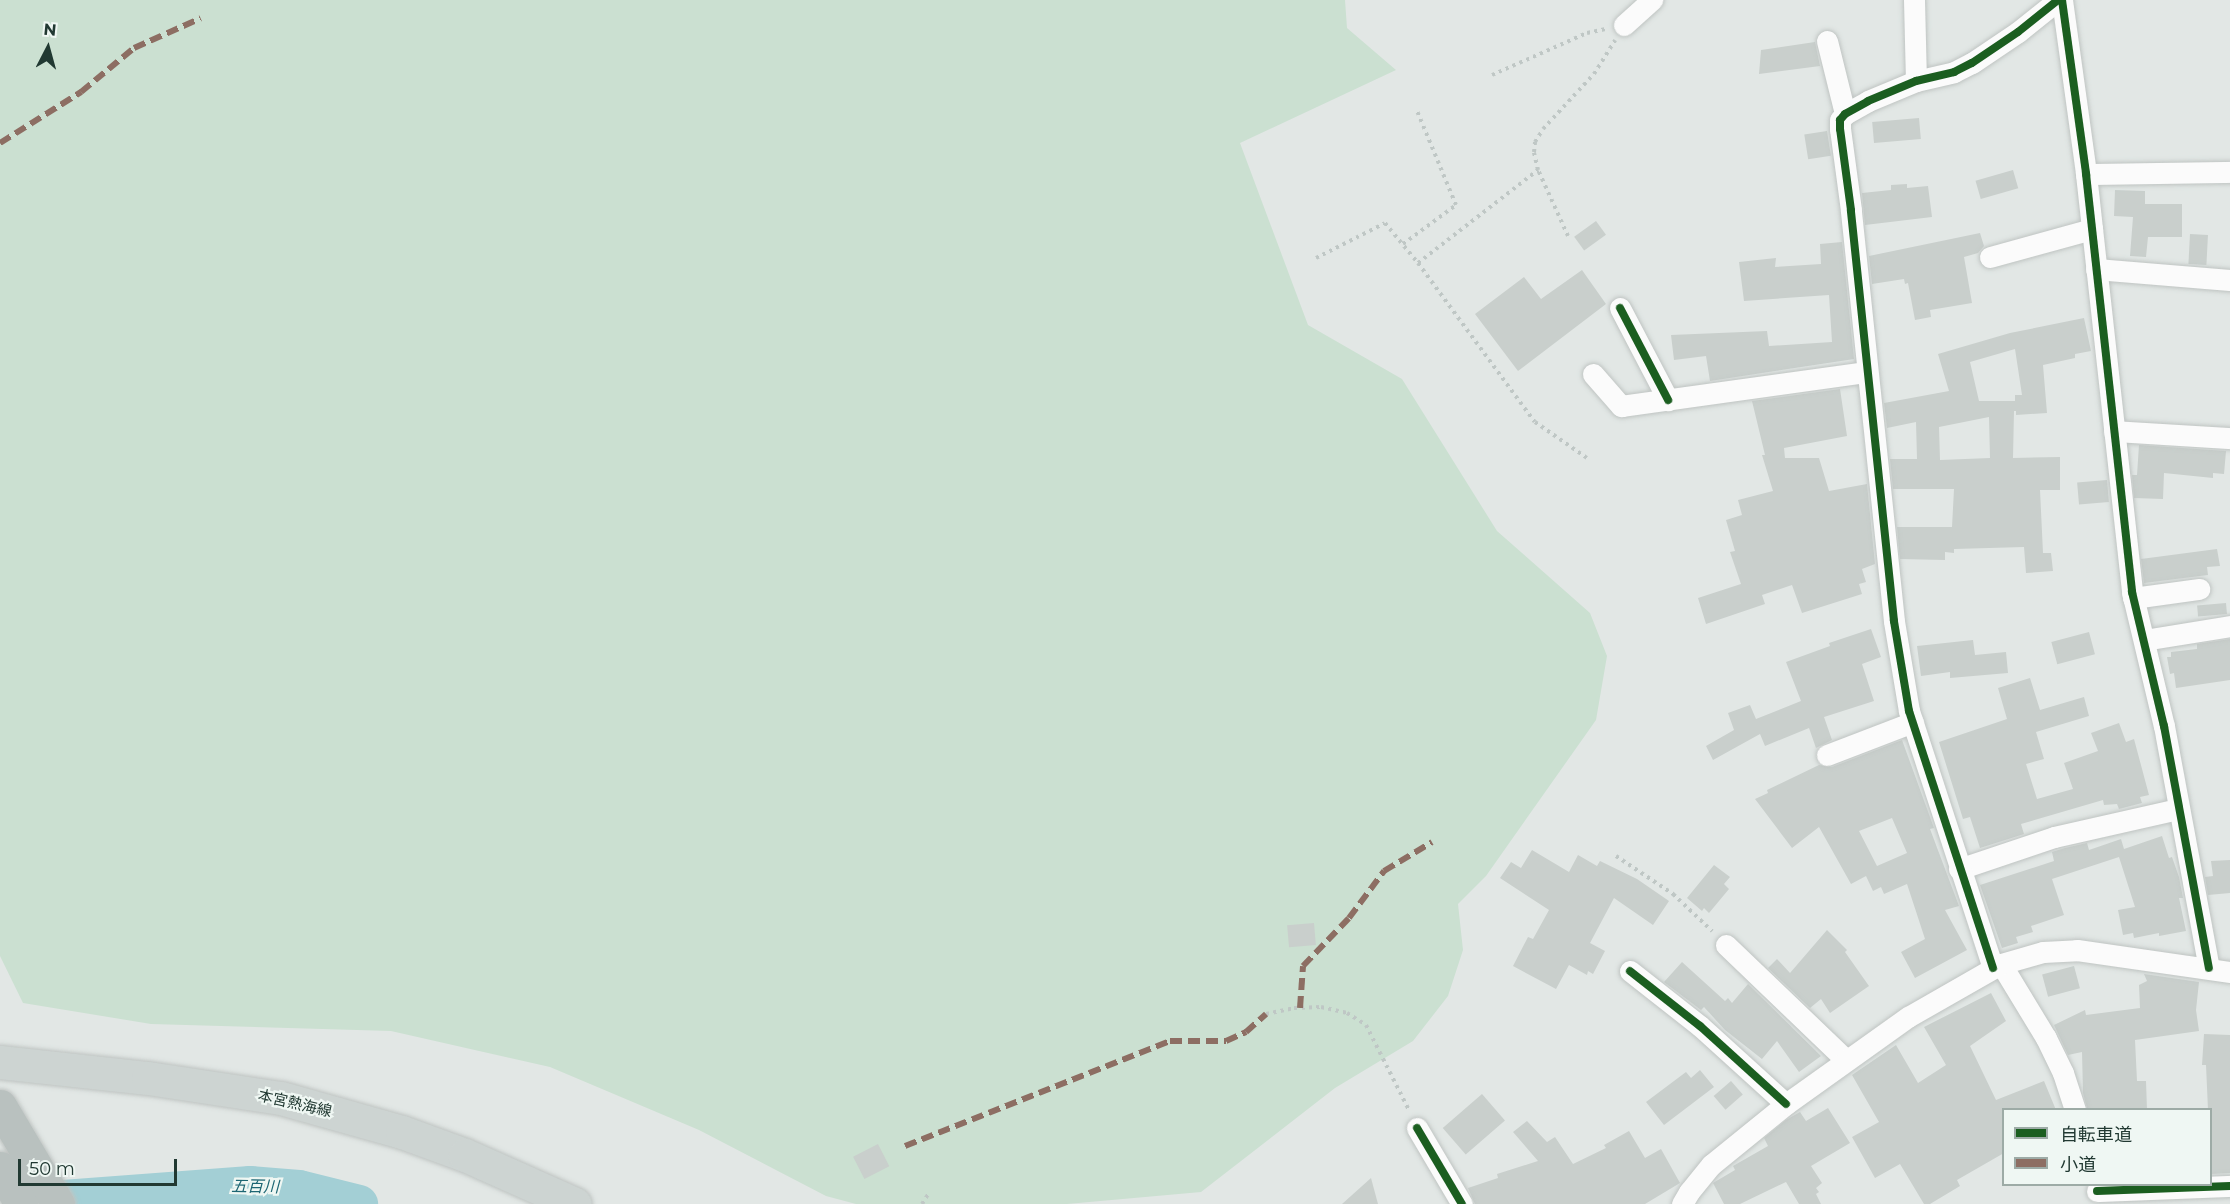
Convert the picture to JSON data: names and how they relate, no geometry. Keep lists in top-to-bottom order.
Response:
{
  "streets": {
    "main road": ["本宮熱海線"]
  },
  "water": ["五百川"],
  "legend": ["自転車道", "小道"],
  "scale_bar": "50 m",
  "north": "top"
}
